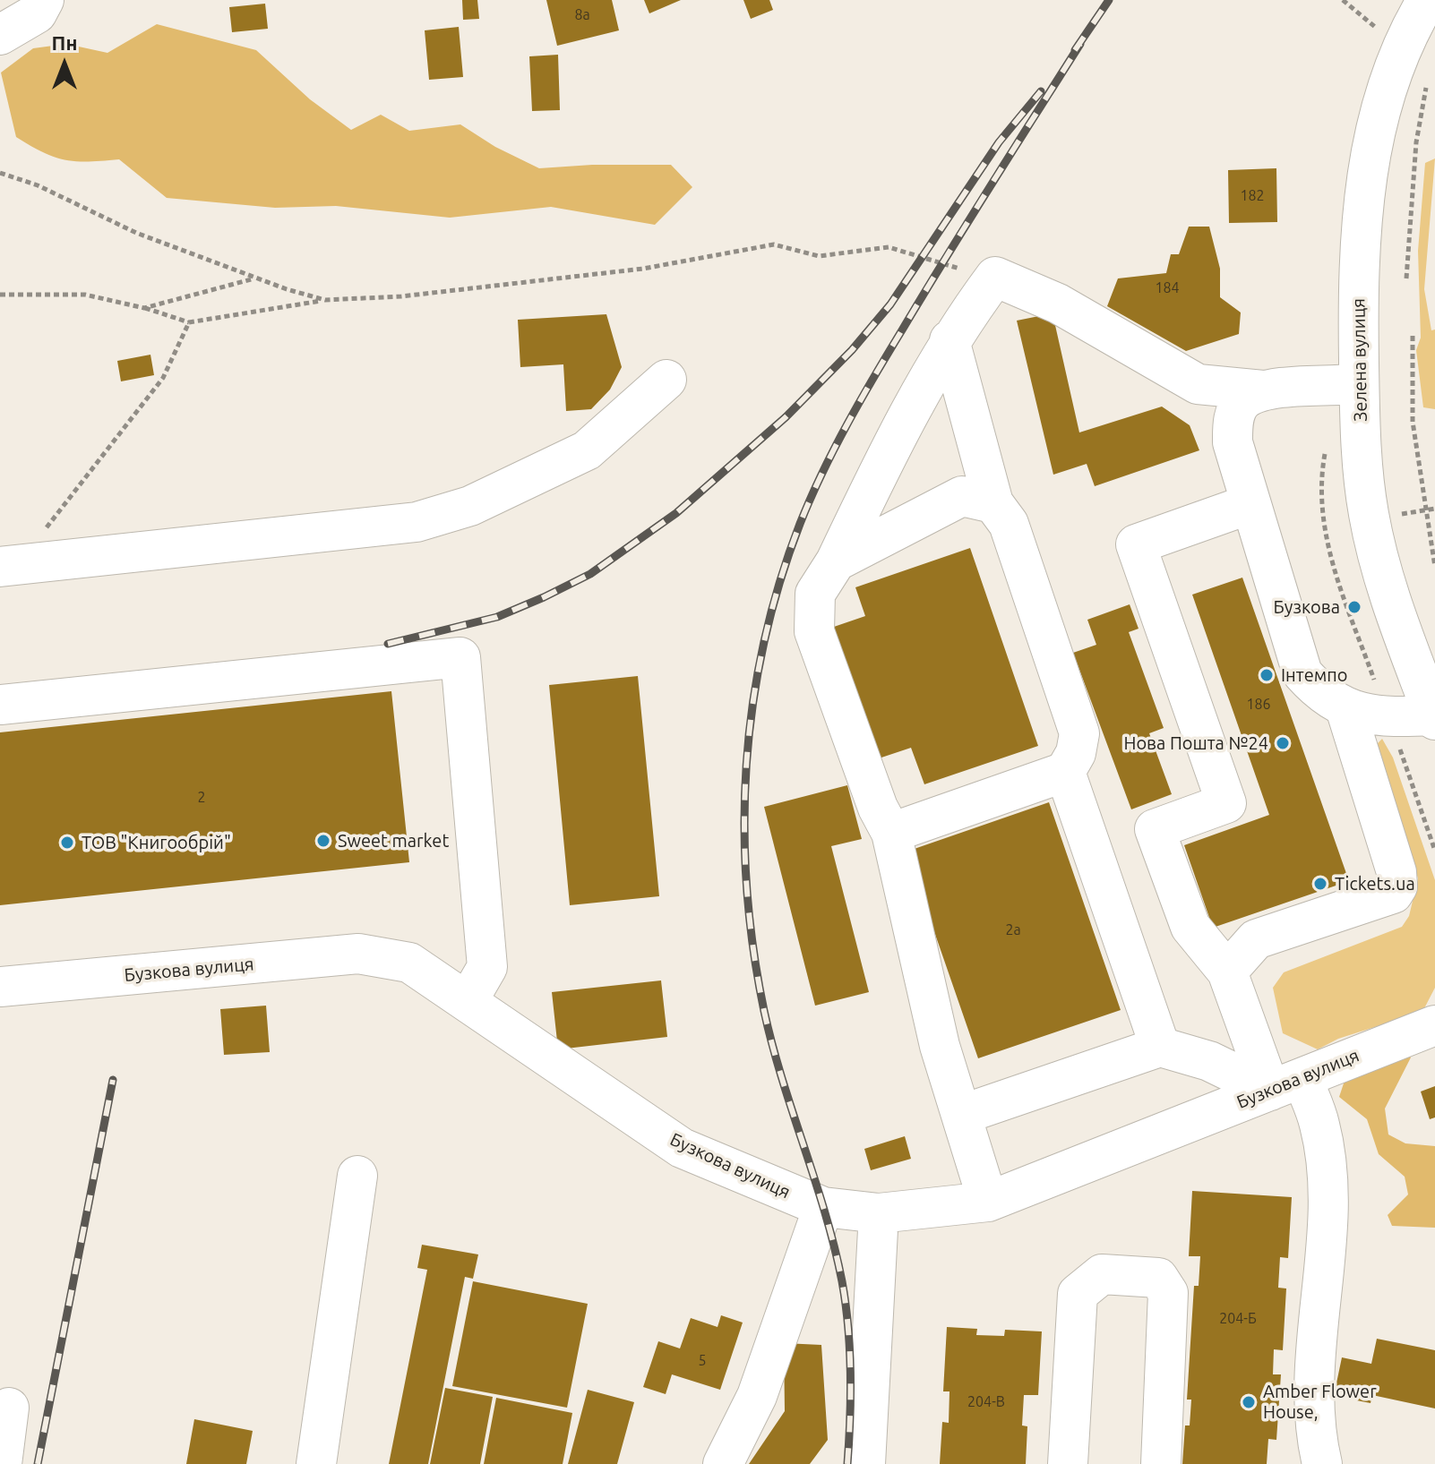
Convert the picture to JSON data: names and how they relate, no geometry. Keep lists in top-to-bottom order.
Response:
{
  "streets": {
    "main road": ["Зелена вулиця", "Бузкова вулиця"]
  },
  "places": [
    "Бузкова",
    "Інтемпо",
    "Нова Пошта №24",
    "Sweet market",
    "ТОВ \"Книгообрiй\"",
    "Tickets.ua",
    "Amber Flower House,"
  ],
  "house_numbers": [
    "8а",
    "182",
    "184",
    "186",
    "2",
    "2а",
    "204-Б",
    "5",
    "204-В"
  ],
  "north": "top"
}
